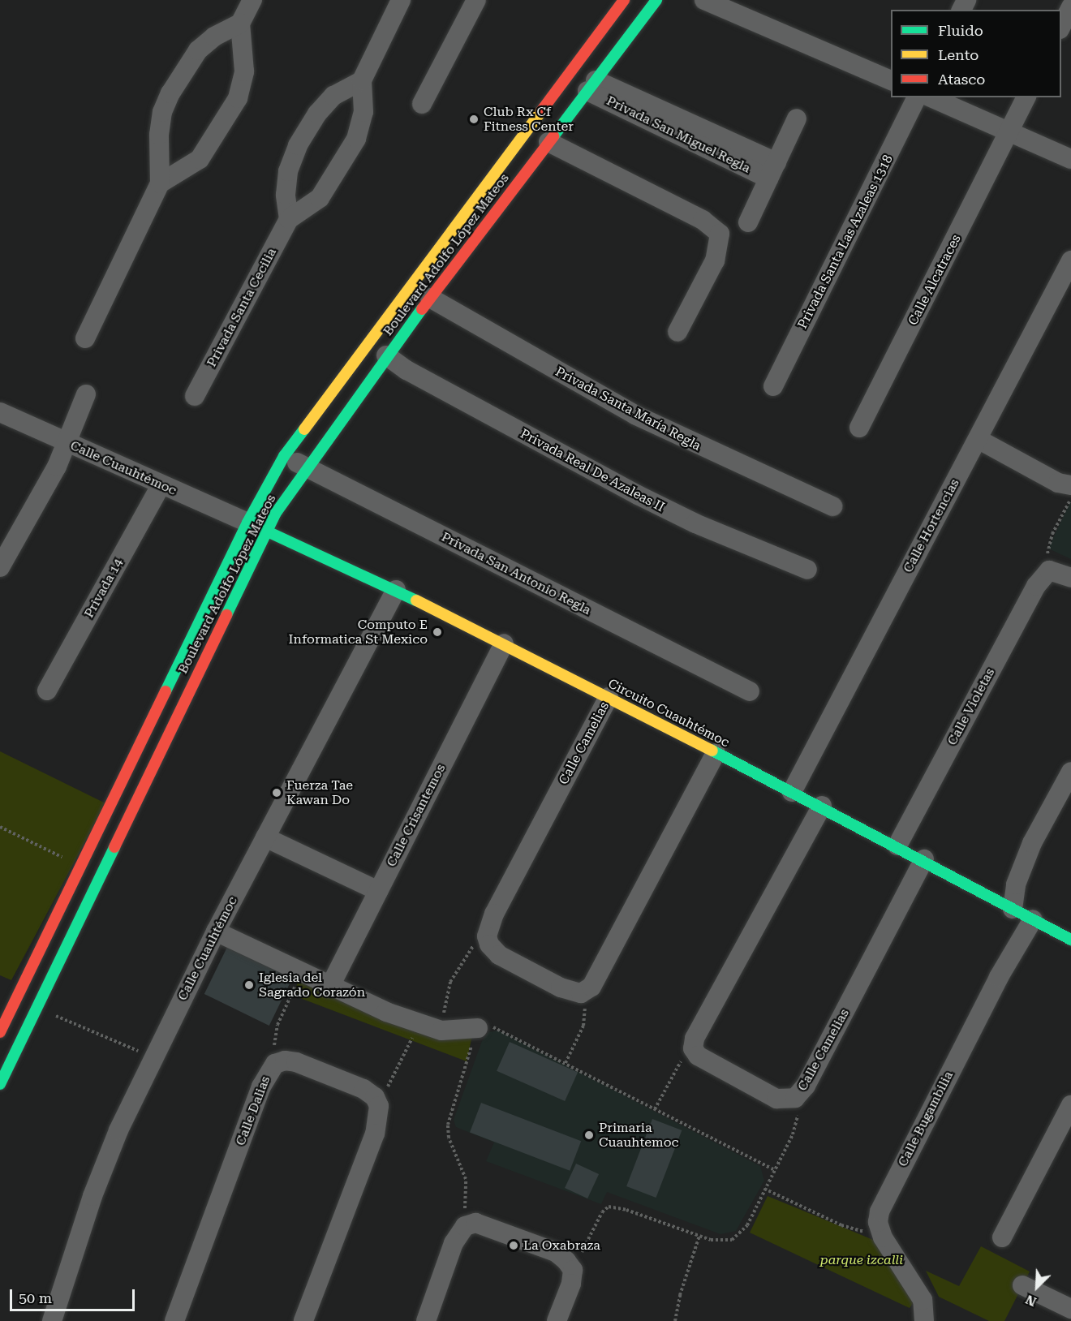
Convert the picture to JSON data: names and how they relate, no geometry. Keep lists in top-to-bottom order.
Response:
{
  "streets": {
    "street": [
      "Privada San Miguel Regla",
      "Privada Santa Las Azaleas 1318",
      "Boulevard Adolfo López Mateos",
      "Calle Alcatraces",
      "Privada Santa Cecilia",
      "Privada Santa María Regla",
      "Calle Cuauhtémoc",
      "Privada Real De Azaleas II",
      "Calle Hortencias",
      "Privada San Antonio Regla",
      "Privada 14",
      "Calle Violetas",
      "Circuito Cuauhtémoc",
      "Calle Camelias",
      "Calle Crisantemos",
      "Calle Dalias",
      "Calle Bugambilia"
    ]
  },
  "crossings": [
    ["Privada San Miguel Regla", "Boulevard Adolfo López Mateos"],
    ["Boulevard Adolfo López Mateos", "Privada Santa María Regla"],
    ["Boulevard Adolfo López Mateos", "Calle Cuauhtémoc"],
    ["Boulevard Adolfo López Mateos", "Privada Real De Azaleas II"],
    ["Boulevard Adolfo López Mateos", "Privada San Antonio Regla"],
    ["Boulevard Adolfo López Mateos", "Circuito Cuauhtémoc"],
    ["Calle Cuauhtémoc", "Privada 14"],
    ["Calle Cuauhtémoc", "Circuito Cuauhtémoc"],
    ["Calle Hortencias", "Circuito Cuauhtémoc"],
    ["Calle Violetas", "Circuito Cuauhtémoc"],
    ["Circuito Cuauhtémoc", "Calle Camelias"],
    ["Circuito Cuauhtémoc", "Calle Crisantemos"],
    ["Circuito Cuauhtémoc", "Calle Bugambilia"]
  ],
  "parks": ["parque izcalli"],
  "places": [
    "Club Rx Cf Fitness Center",
    "Computo E Informatica St Mexico",
    "Fuerza Tae Kawan Do",
    "Iglesia del Sagrado Corazón",
    "Primaria Cuauhtemoc",
    "La Oxabraza"
  ],
  "legend": ["Fluido", "Lento", "Atasco"],
  "scale_bar": "50 m",
  "north": "bottom left"
}
